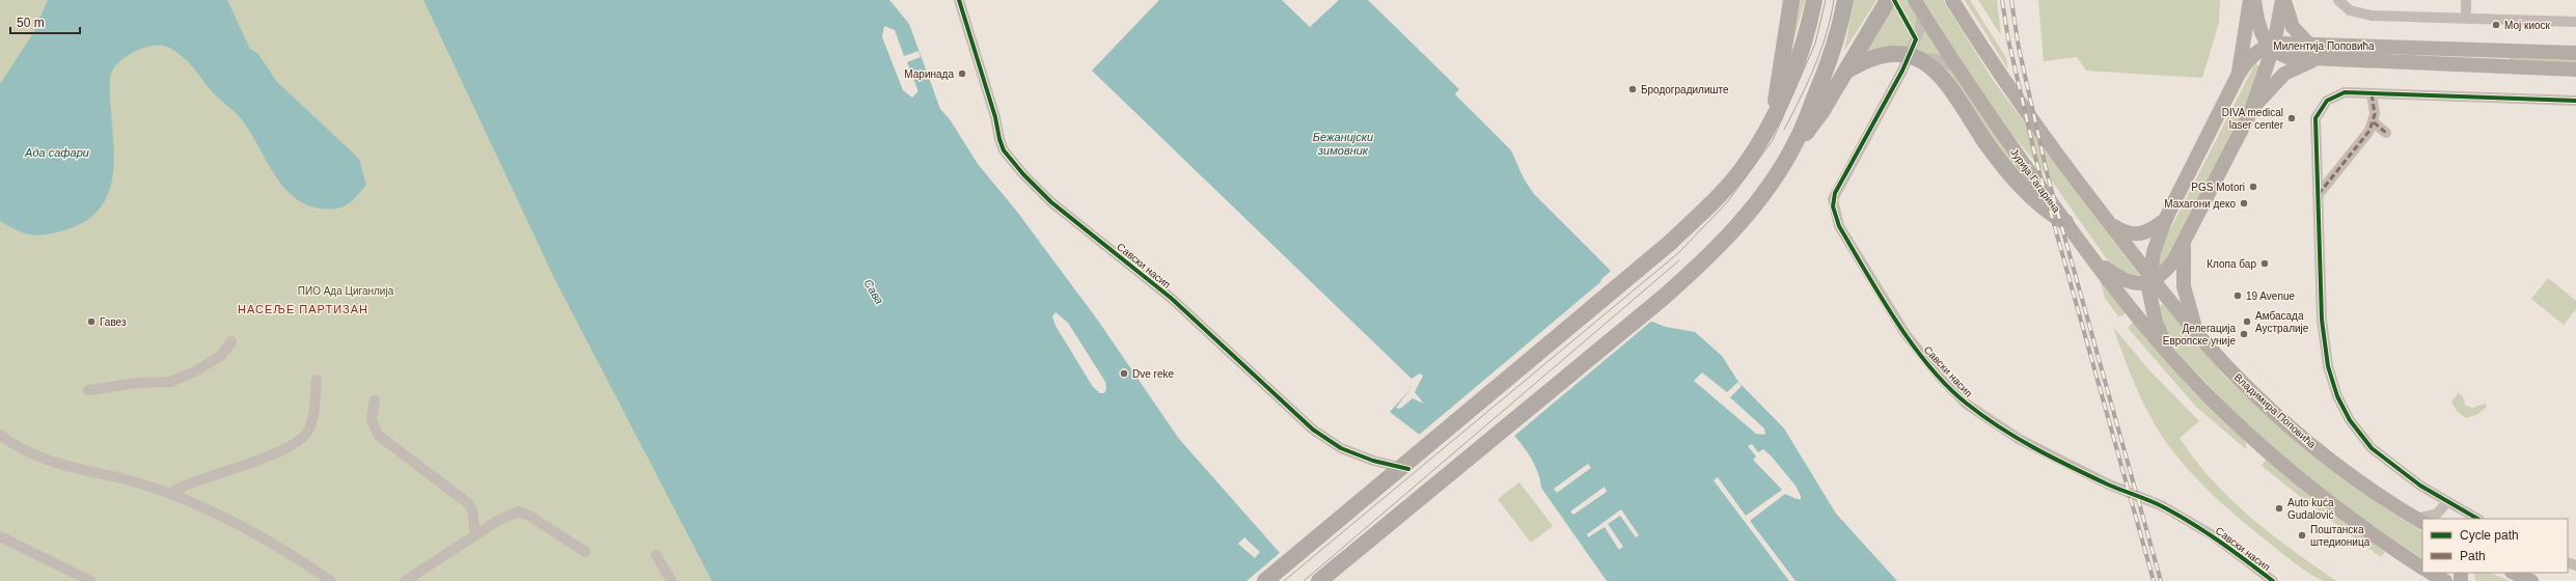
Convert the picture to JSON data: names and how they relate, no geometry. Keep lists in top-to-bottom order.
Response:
{
  "streets": {
    "main road": ["Милентија Поповића", "Јурија Гагарина", "Владимира Поповића"],
    "street": ["Савски насип"]
  },
  "crossings": [
    ["Милентија Поповића", "Јурија Гагарина"],
    ["Милентија Поповића", "Владимира Поповића"],
    ["Јурија Гагарина", "Савски насип"]
  ],
  "districts": ["НАСЕЉЕ ПАРТИЗАН"],
  "water": ["Бежанијски зимовник", "Ада сафари", "Сава"],
  "parks": ["ПИО Ада Циганлија"],
  "places": [
    "Мој киоск",
    "Маринада",
    "Бродоградилиште",
    "DIVA medical laser center",
    "PGS Motori",
    "Махагони деко",
    "Клопа бар",
    "19 Avenue",
    "Гавез",
    "Амбасада Аустралије",
    "Делегација Европске уније",
    "Dve reke",
    "Auto kuća Gudalović",
    "Поштанска штедионица"
  ],
  "legend": ["Cycle path", "Path"],
  "scale_bar": "50 m"
}
